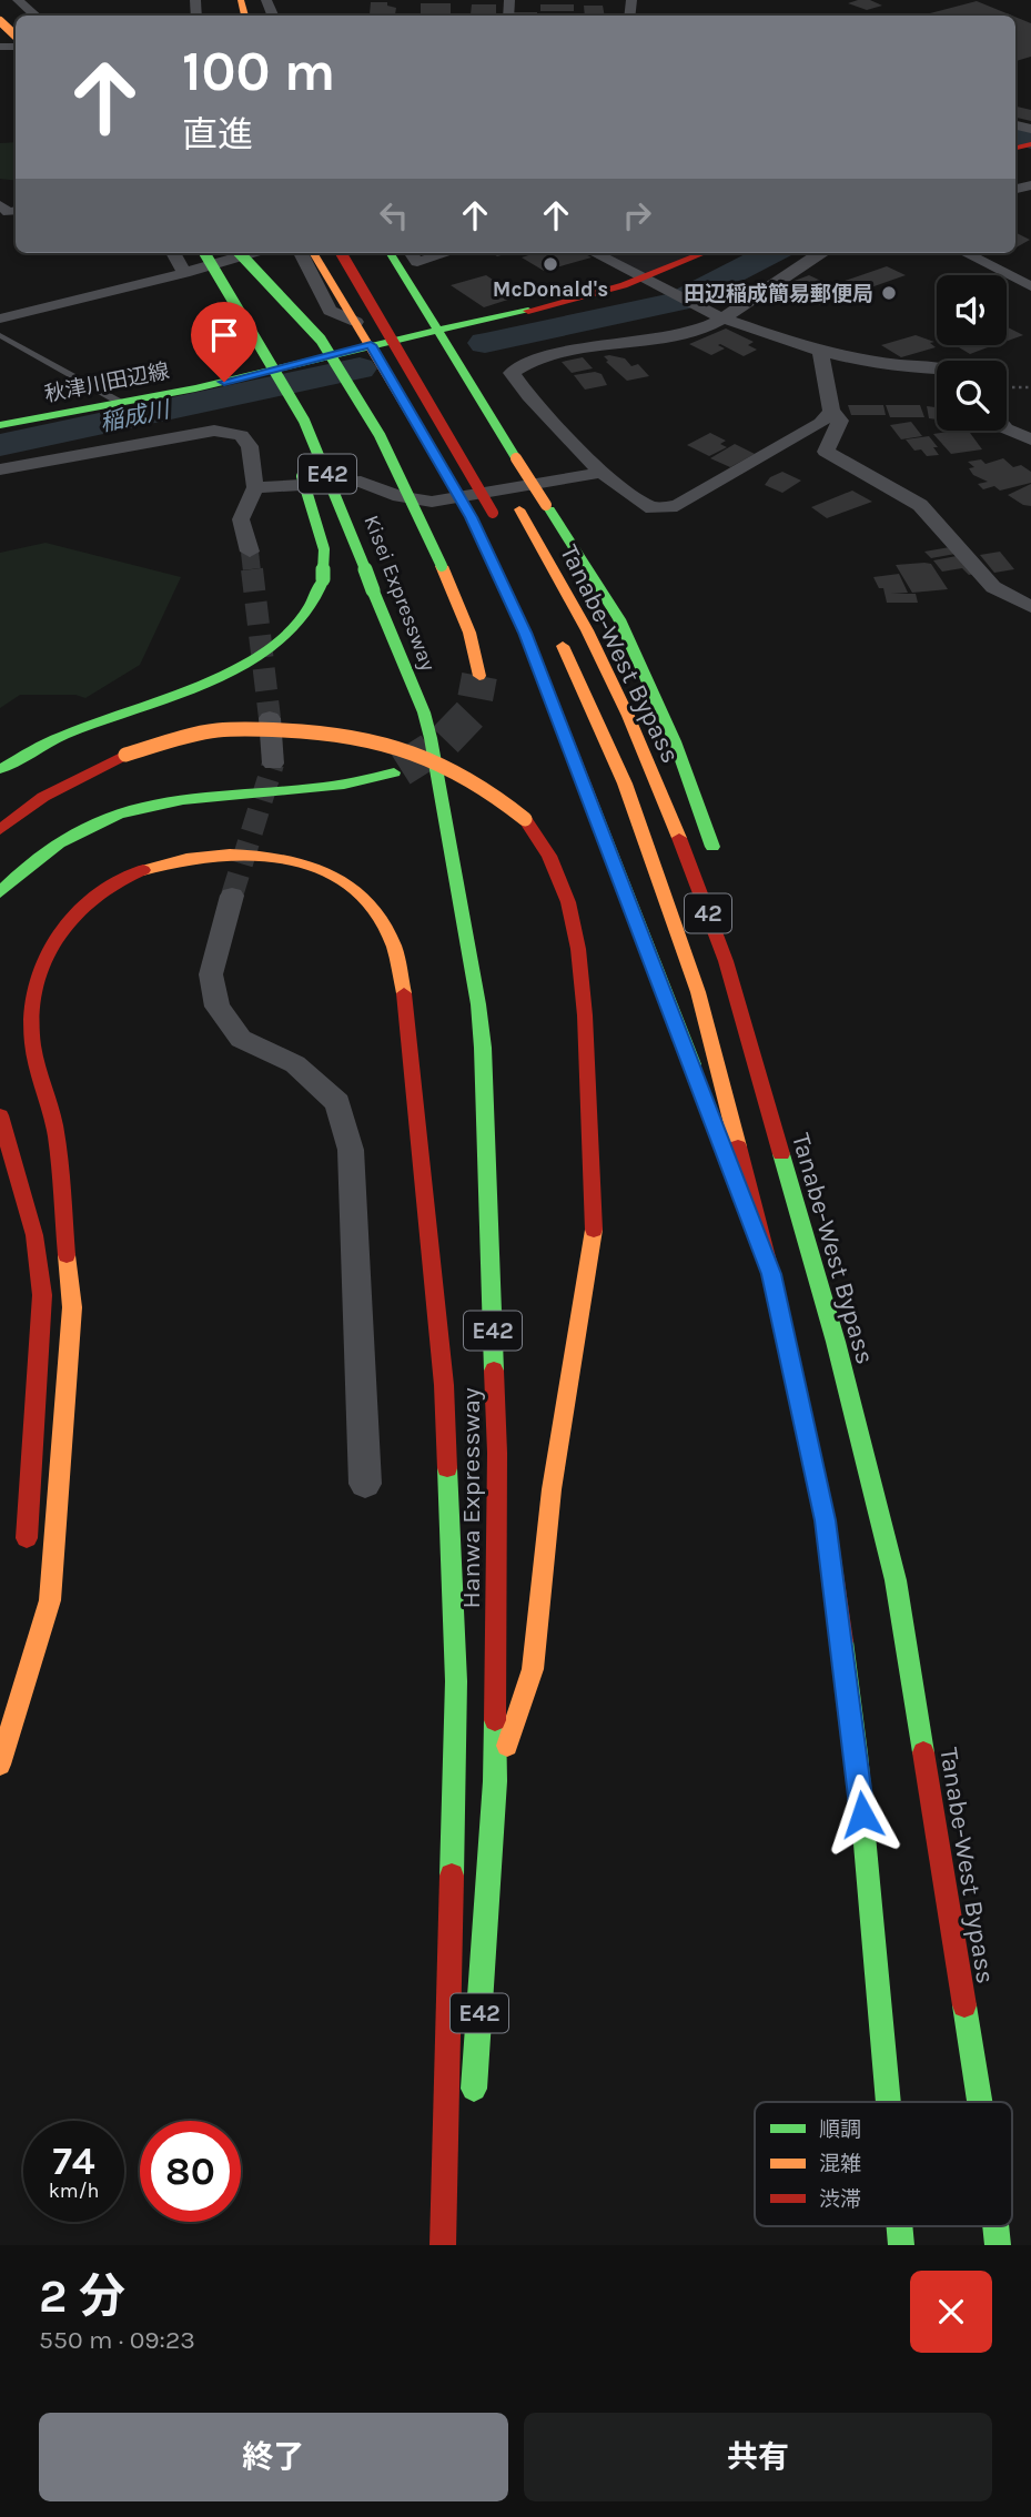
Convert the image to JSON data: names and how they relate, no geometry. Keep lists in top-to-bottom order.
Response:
{
  "streets": {
    "main road": [
      "秋津川田辺線",
      "E42",
      "Kisei Expressway",
      "Tanabe-West Bypass",
      "42",
      "Hanwa Expressway"
    ]
  },
  "crossings": [
    ["秋津川田辺線", "42"],
    ["Kisei Expressway", "Hanwa Expressway"],
    ["Tanabe-West Bypass", "42"]
  ],
  "water": ["稲成川"],
  "places": ["McDonald's", "田辺稲成簡易郵便局"],
  "legend": ["順調", "混雑", "渋滞"],
  "page": {
    "turn": ["100 m", "直進"],
    "speed": "74 km/h",
    "limit": "80",
    "heading": ["2 分", "550 m · 09:23"],
    "buttons": ["終了", "共有"]
  }
}
